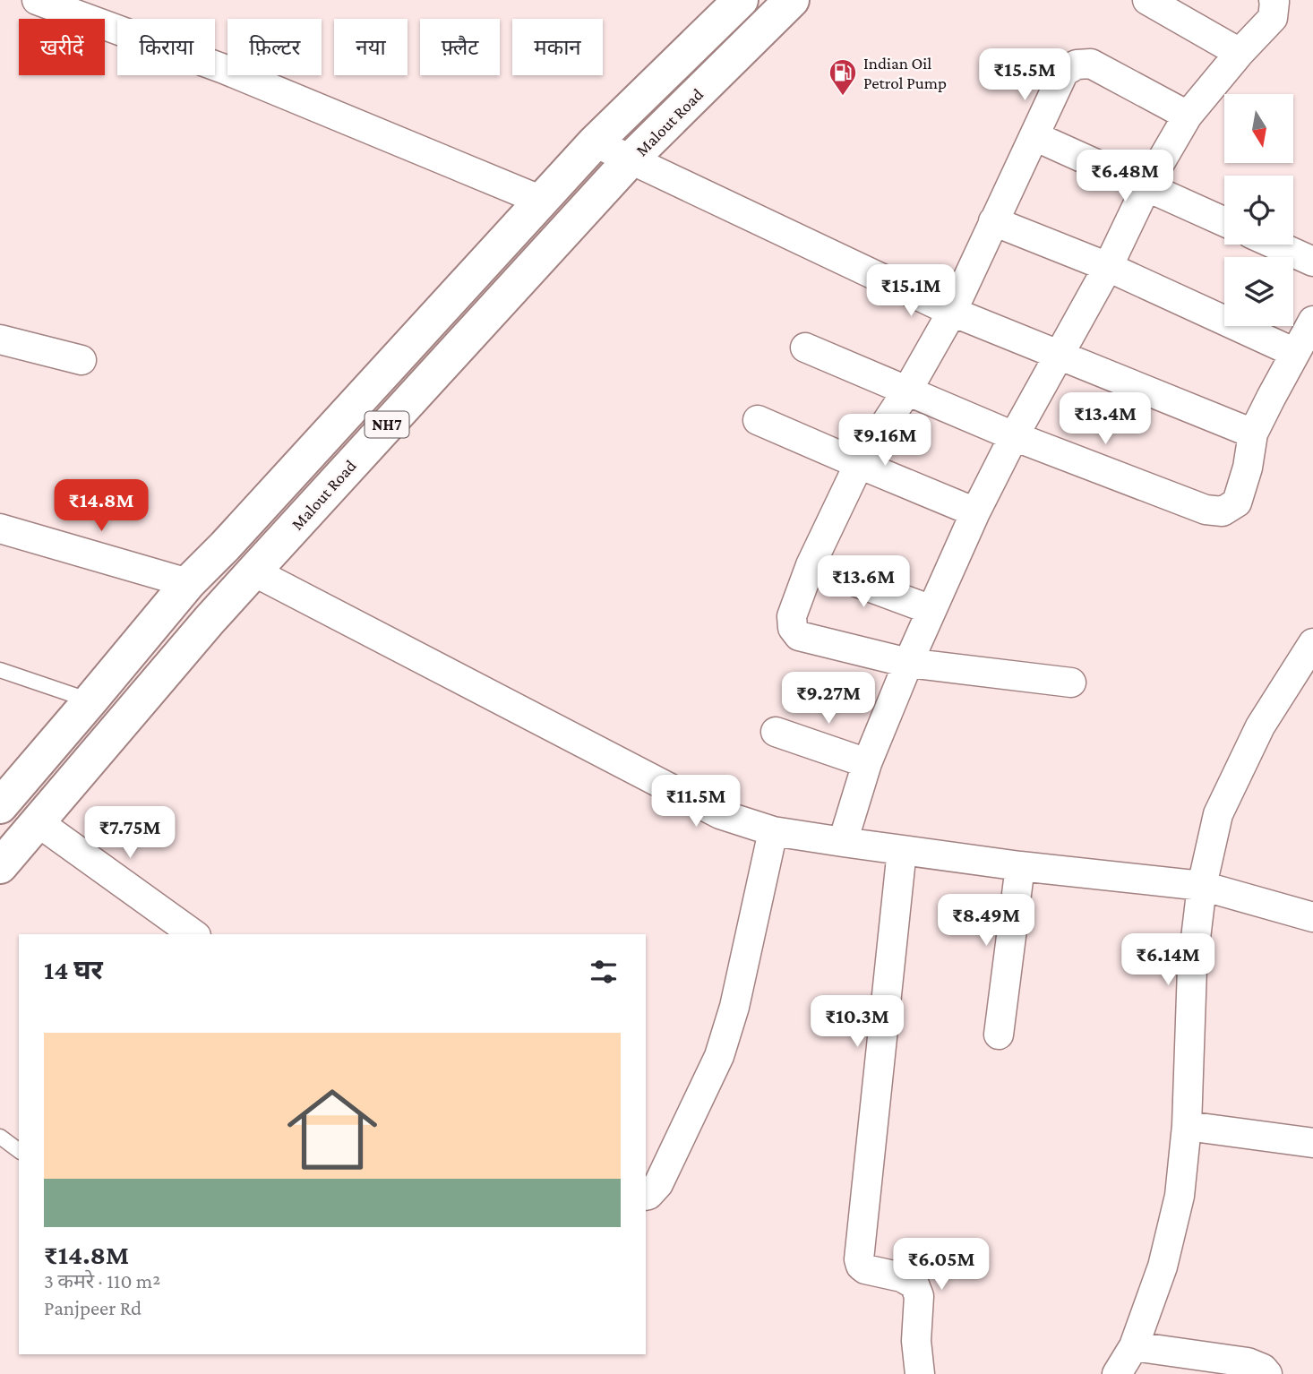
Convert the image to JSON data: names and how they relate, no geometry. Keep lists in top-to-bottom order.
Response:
{
  "streets": {
    "highway": ["Malout Road", "NH7"]
  },
  "places": {
    "fuel station": ["Indian Oil Petrol Pump"]
  },
  "north": "bottom",
  "page": {
    "chip": [
      "खरीदें",
      "किराया",
      "फ़िल्टर",
      "नया",
      "फ़्लैट",
      "मकान"
    ],
    "price": [
      "₹15.5M",
      "₹6.48M",
      "₹15.1M",
      "₹13.4M",
      "₹9.16M",
      "₹14.8M",
      "₹13.6M",
      "₹9.27M",
      "₹11.5M",
      "₹7.75M",
      "₹8.49M",
      "₹6.14M",
      "₹10.3M",
      "₹6.05M"
    ],
    "heading": "14 घर",
    "list": [
      {
        "name": "₹14.8M",
        "note": "3 कमरे · 110 m² · Panjpeer Rd"
      }
    ]
  }
}
